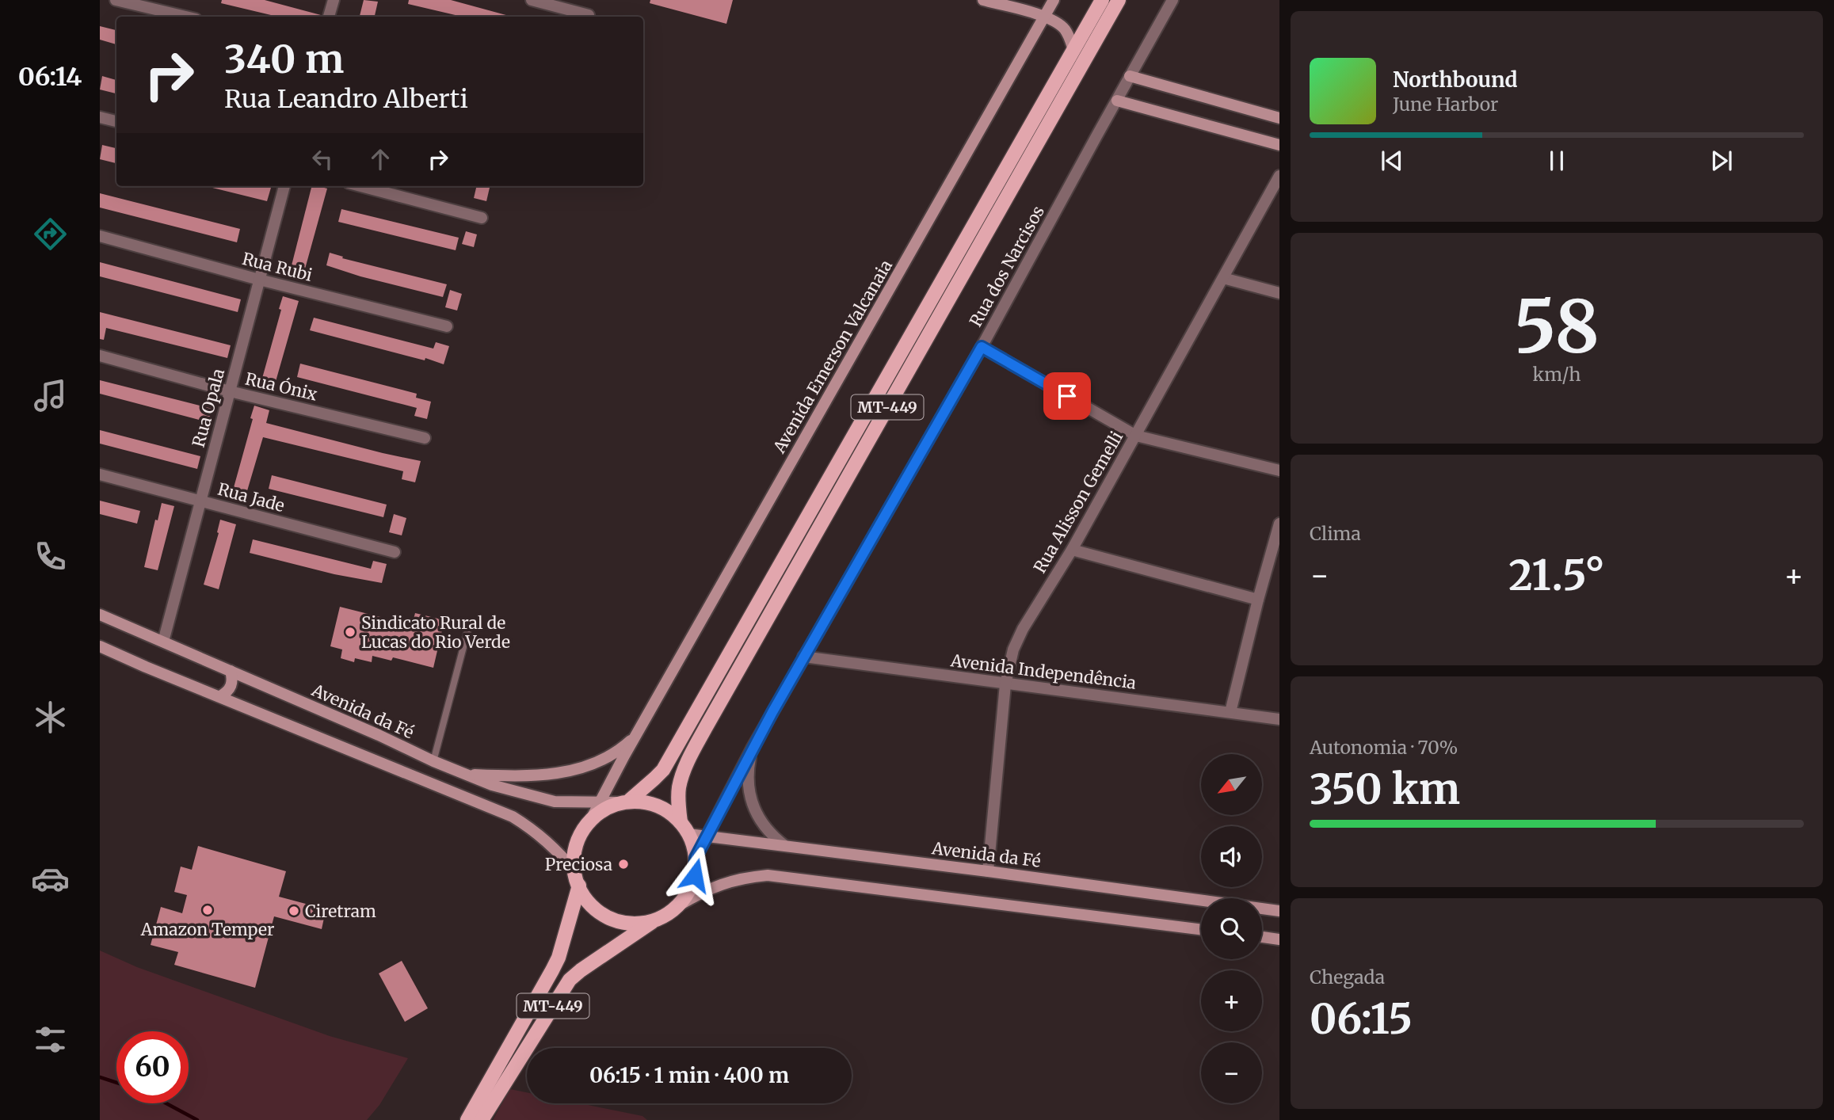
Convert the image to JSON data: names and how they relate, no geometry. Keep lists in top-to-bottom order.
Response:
{
  "streets": {
    "main road": ["Avenida Emerson Valcanaia", "MT-449", "Avenida da Fé"],
    "street": [
      "Rua dos Narcisos",
      "Rua Rubi",
      "Rua Ónix",
      "Rua Opala",
      "Rua Jade",
      "Rua Alisson Gemelli",
      "Avenida Independência"
    ]
  },
  "crossings": [
    ["Rua dos Narcisos", "Avenida Emerson Valcanaia"],
    ["Rua dos Narcisos", "MT-449"],
    ["Rua dos Narcisos", "Avenida Independência"],
    ["Rua dos Narcisos", "Avenida da Fé"],
    ["Rua Rubi", "Rua Opala"],
    ["Avenida Emerson Valcanaia", "MT-449"],
    ["Avenida Emerson Valcanaia", "Avenida da Fé"],
    ["Rua Ónix", "Rua Opala"],
    ["MT-449", "Avenida da Fé"],
    ["Rua Opala", "Rua Jade"],
    ["Rua Opala", "Avenida da Fé"],
    ["Rua Alisson Gemelli", "Avenida Independência"],
    ["Rua Alisson Gemelli", "Avenida da Fé"]
  ],
  "places": [
    "Sindicato Rural de Lucas do Rio Verde",
    "Preciosa",
    "Amazon Temper",
    "Ciretram"
  ],
  "north": "bottom left",
  "page": {
    "tabs": "06:14",
    "turn": ["340 m", "Rua Leandro Alberti"],
    "song": ["Northbound", "June Harbor"],
    "tile": [
      ["58", "km/h"],
      "Clima",
      ["Autonomia · 70%", "350 km"],
      ["Chegada", "06:15"]
    ],
    "heat": ["−", "21.5°", "+"],
    "map_buttons": ["+", "−"],
    "limit": "60",
    "trip": "06:15 · 1 min · 400 m"
  }
}
